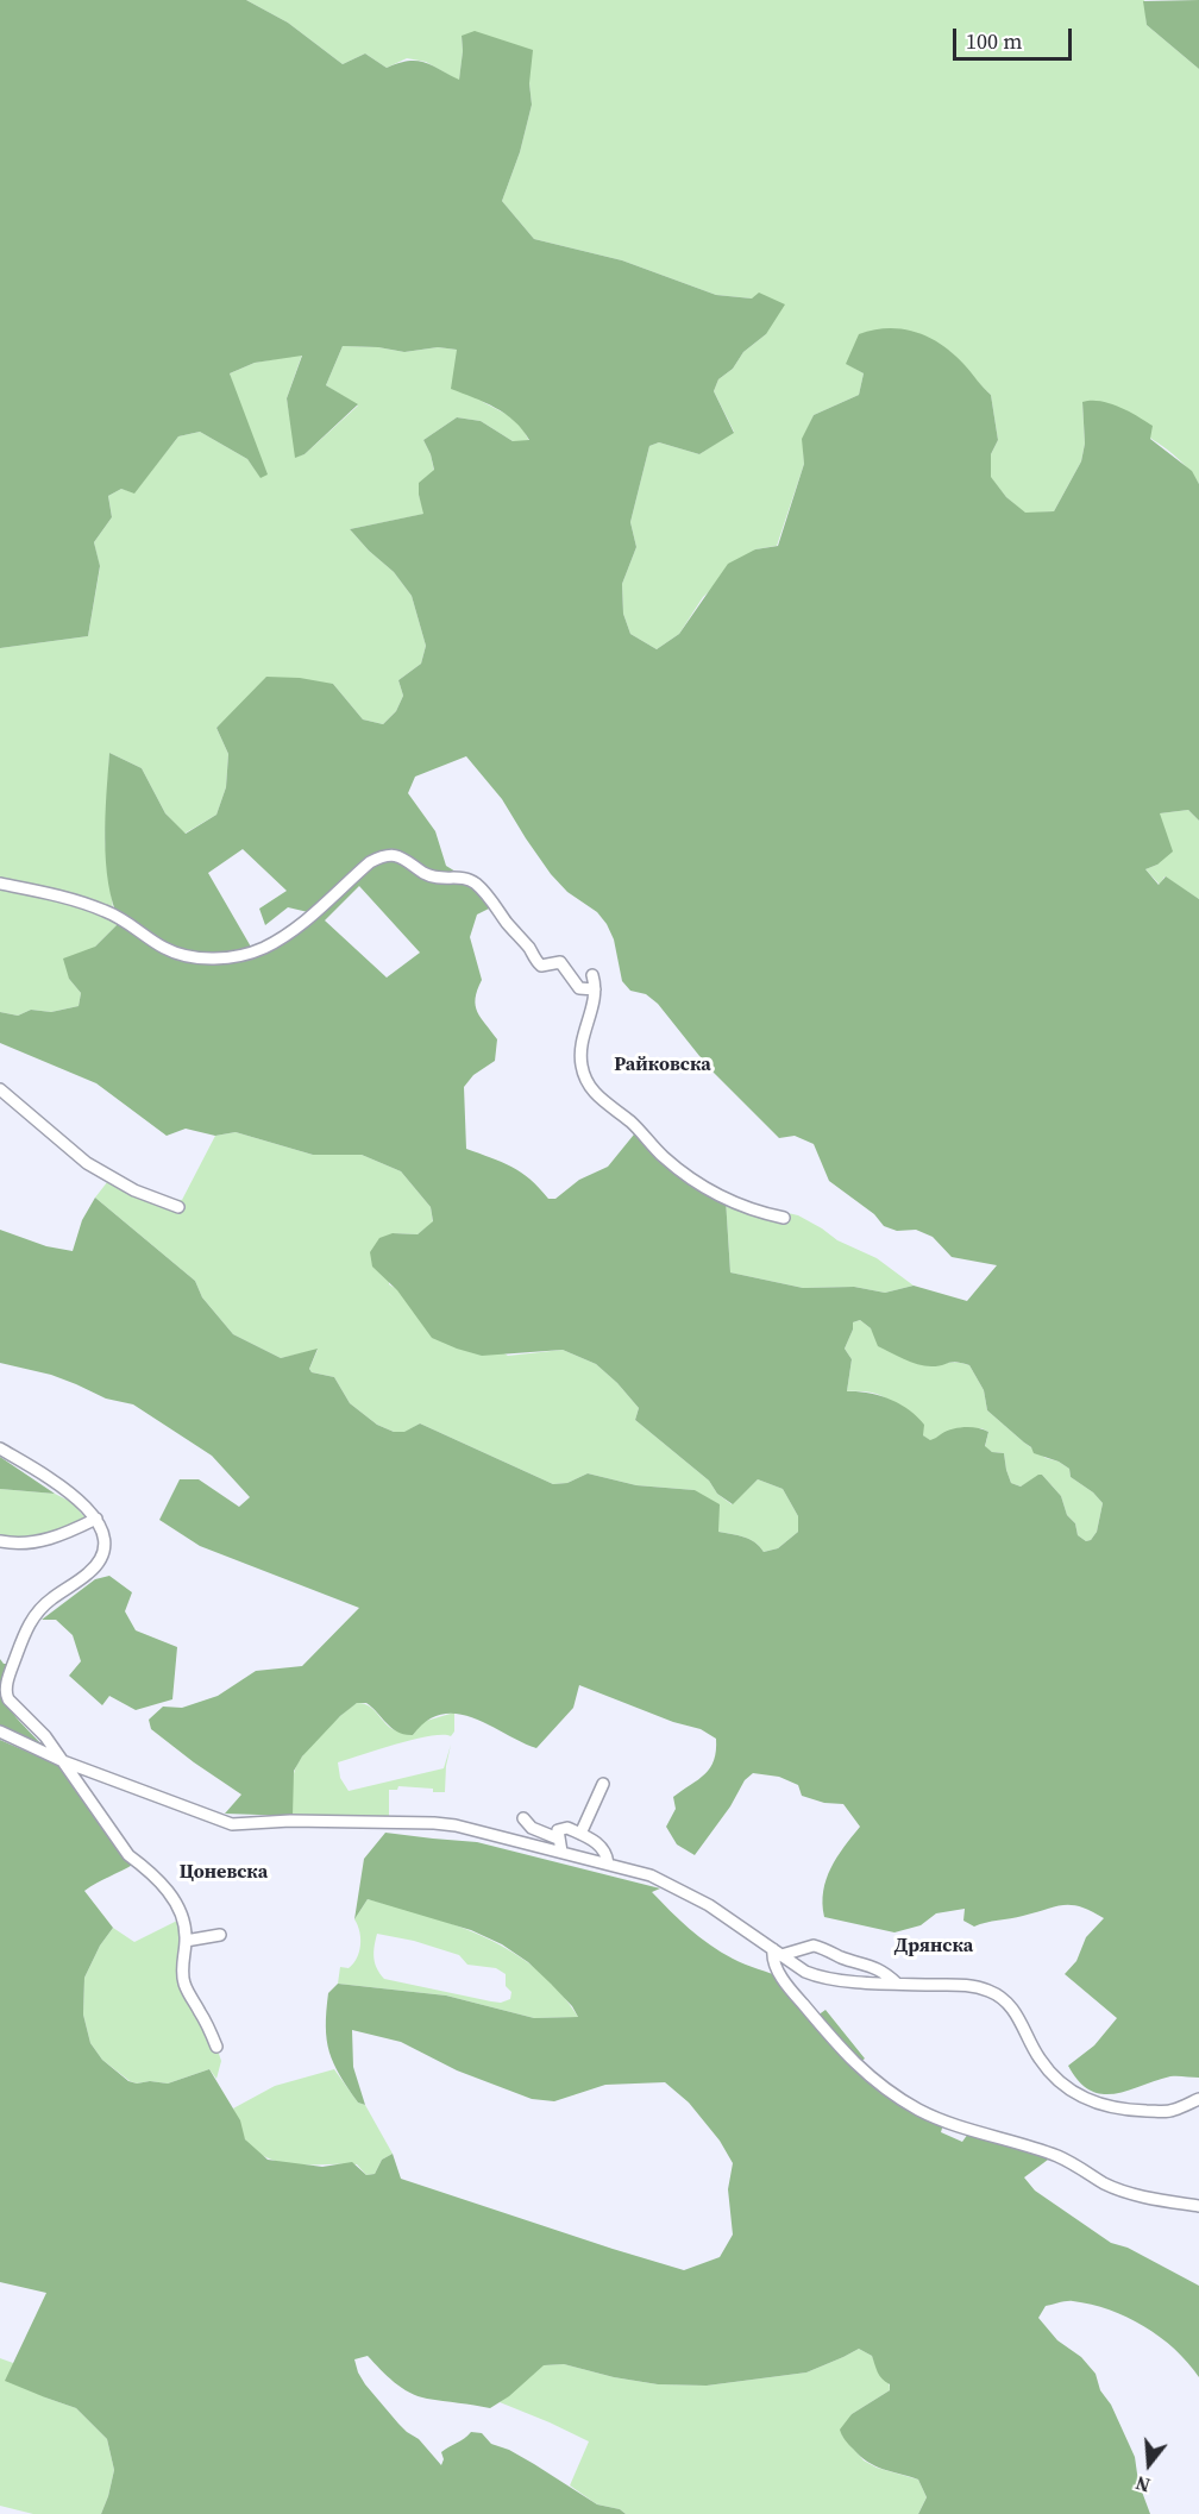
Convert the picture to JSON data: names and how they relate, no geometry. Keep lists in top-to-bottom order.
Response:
{
  "districts": ["Райковска", "Цоневска", "Дрянска"],
  "scale_bar": "100 m",
  "north": "bottom"
}
